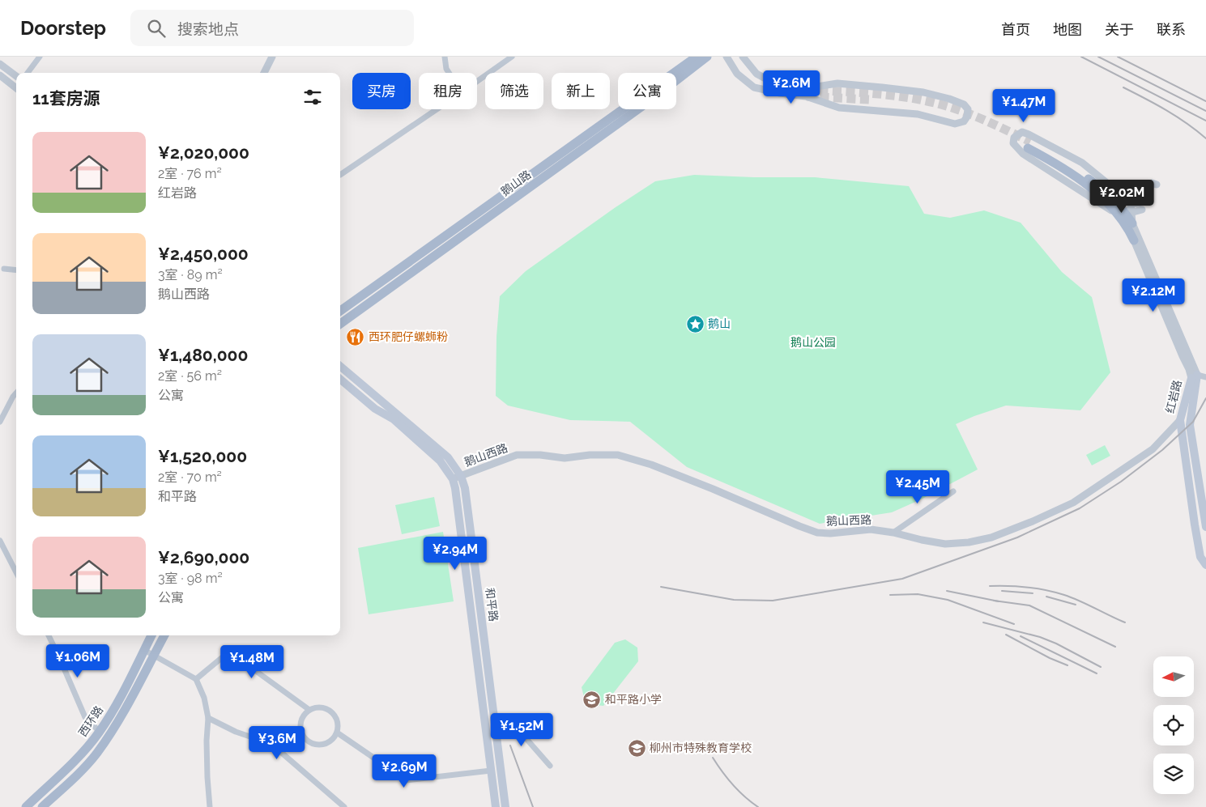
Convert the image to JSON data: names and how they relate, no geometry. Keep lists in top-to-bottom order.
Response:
{
  "streets": {
    "main road": [
      "鹅山路",
      "红岩路",
      "和平路",
      "西环路"
    ],
    "street": ["鹅山西路"]
  },
  "crossings": [
    ["红岩路", "鹅山西路"],
    ["鹅山西路", "和平路"]
  ],
  "parks": ["鹅山公园"],
  "places": {
    "place": ["鹅山"],
    "restaurant": ["西环肥仔螺蛳粉"],
    "school or university": ["和平路小学", "柳州市特殊教育学校"]
  },
  "north": "left",
  "page": {
    "header": "Doorstep",
    "search": "搜索地点",
    "nav": [
      "首页",
      "地图",
      "关于",
      "联系"
    ],
    "price": [
      "¥2.6M",
      "¥1.47M",
      "¥2.02M",
      "¥2.12M",
      "¥2.45M",
      "¥2.94M",
      "¥1.06M",
      "¥1.48M",
      "¥1.52M",
      "¥3.6M",
      "¥2.69M"
    ],
    "chip": [
      "买房",
      "租房",
      "筛选",
      "新上",
      "公寓"
    ],
    "heading": "11套房源",
    "list": [
      {
        "name": "¥2,020,000",
        "note": "2室 · 76 m² · 红岩路"
      },
      {
        "name": "¥2,450,000",
        "note": "3室 · 89 m² · 鹅山西路"
      },
      {
        "name": "¥1,480,000",
        "note": "2室 · 56 m² · 公寓"
      },
      {
        "name": "¥1,520,000",
        "note": "2室 · 70 m² · 和平路"
      },
      {
        "name": "¥2,690,000",
        "note": "3室 · 98 m² · 公寓"
      }
    ]
  }
}
